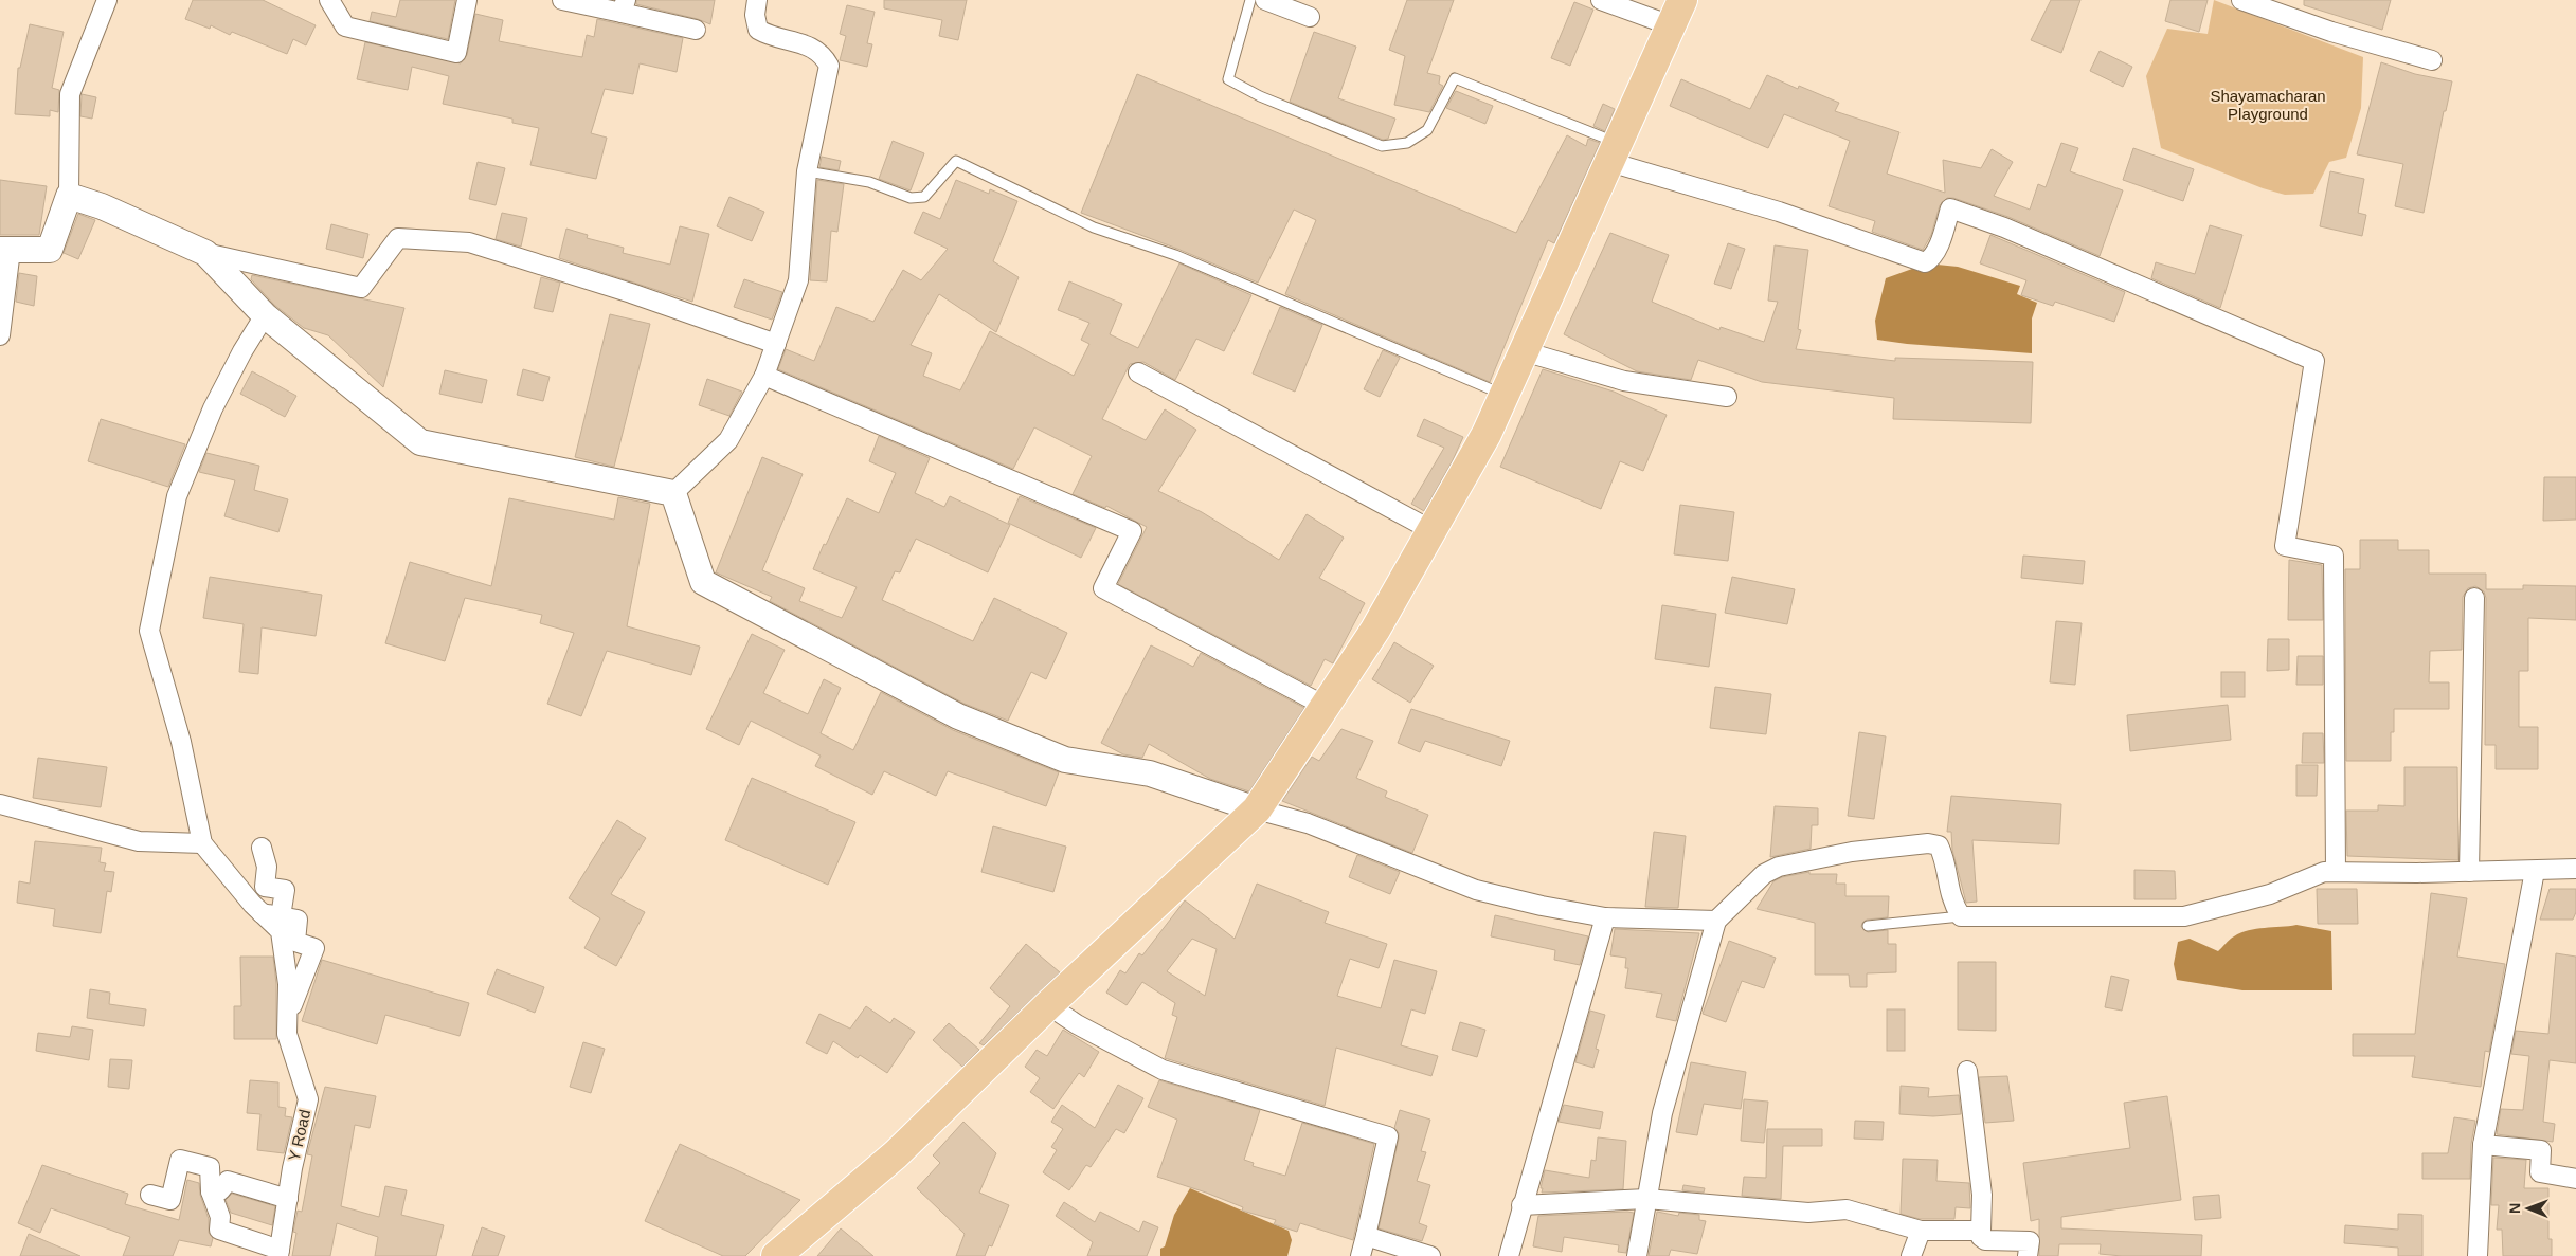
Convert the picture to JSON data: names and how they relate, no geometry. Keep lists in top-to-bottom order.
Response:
{
  "streets": {
    "street": ["Y Road"]
  },
  "parks": ["Shayamacharan Playground"],
  "north": "left"
}
